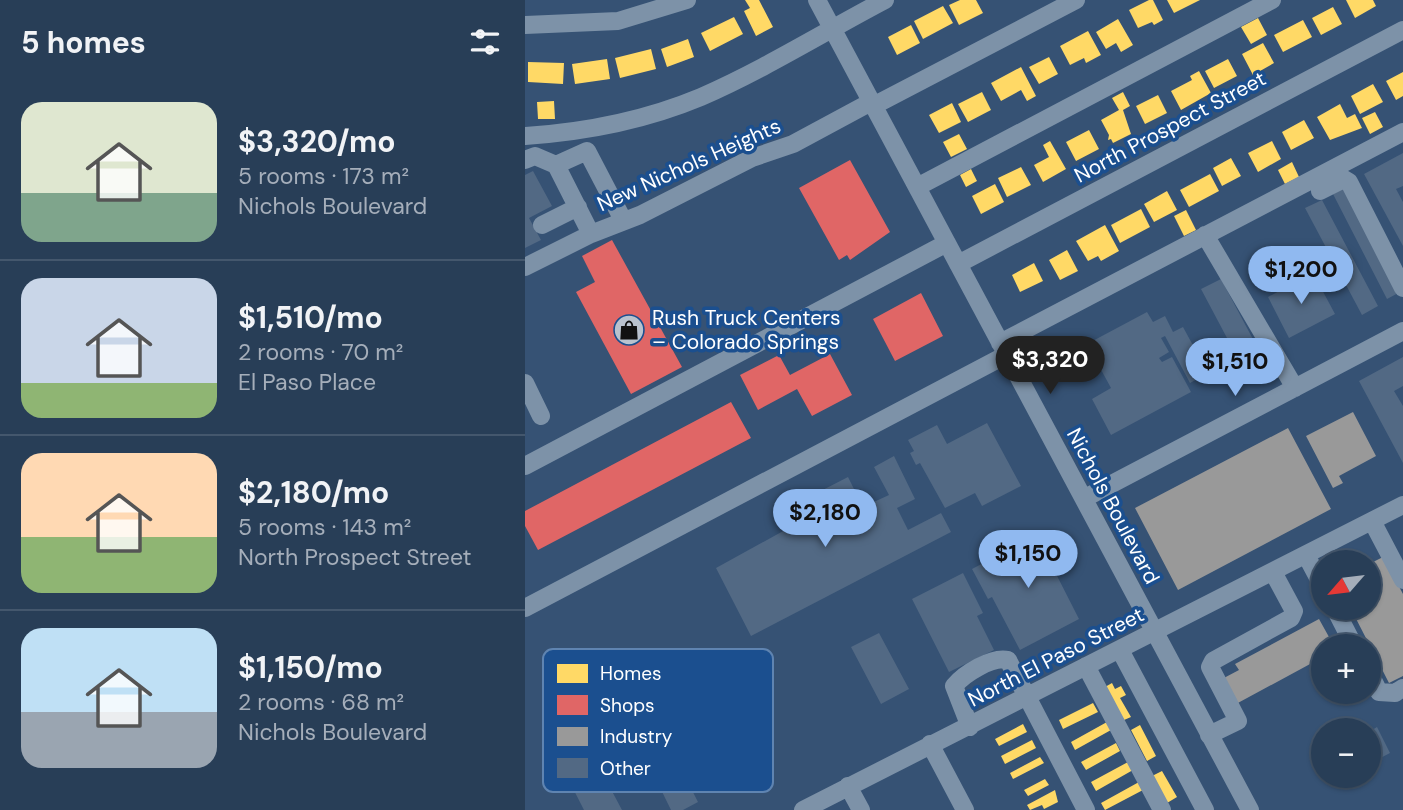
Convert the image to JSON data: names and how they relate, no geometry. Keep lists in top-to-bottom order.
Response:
{
  "streets": {
    "street": [
      "North Prospect Street",
      "New Nichols Heights",
      "Nichols Boulevard",
      "North El Paso Street"
    ]
  },
  "crossings": [
    ["North Prospect Street", "Nichols Boulevard"],
    ["New Nichols Heights", "Nichols Boulevard"],
    ["Nichols Boulevard", "North El Paso Street"]
  ],
  "places": {
    "shop": ["Rush Truck Centers – Colorado Springs"]
  },
  "legend": [
    "Homes",
    "Shops",
    "Industry",
    "Other"
  ],
  "north": "bottom left",
  "page": {
    "heading": "5 homes",
    "list": [
      {
        "name": "$3,320/mo",
        "note": "5 rooms · 173 m² · Nichols Boulevard"
      },
      {
        "name": "$1,510/mo",
        "note": "2 rooms · 70 m² · El Paso Place"
      },
      {
        "name": "$2,180/mo",
        "note": "5 rooms · 143 m² · North Prospect Street"
      },
      {
        "name": "$1,150/mo",
        "note": "2 rooms · 68 m² · Nichols Boulevard"
      }
    ],
    "price": [
      "$1,200",
      "$3,320",
      "$1,510",
      "$2,180",
      "$1,150"
    ],
    "map_buttons": ["+", "−"]
  }
}
